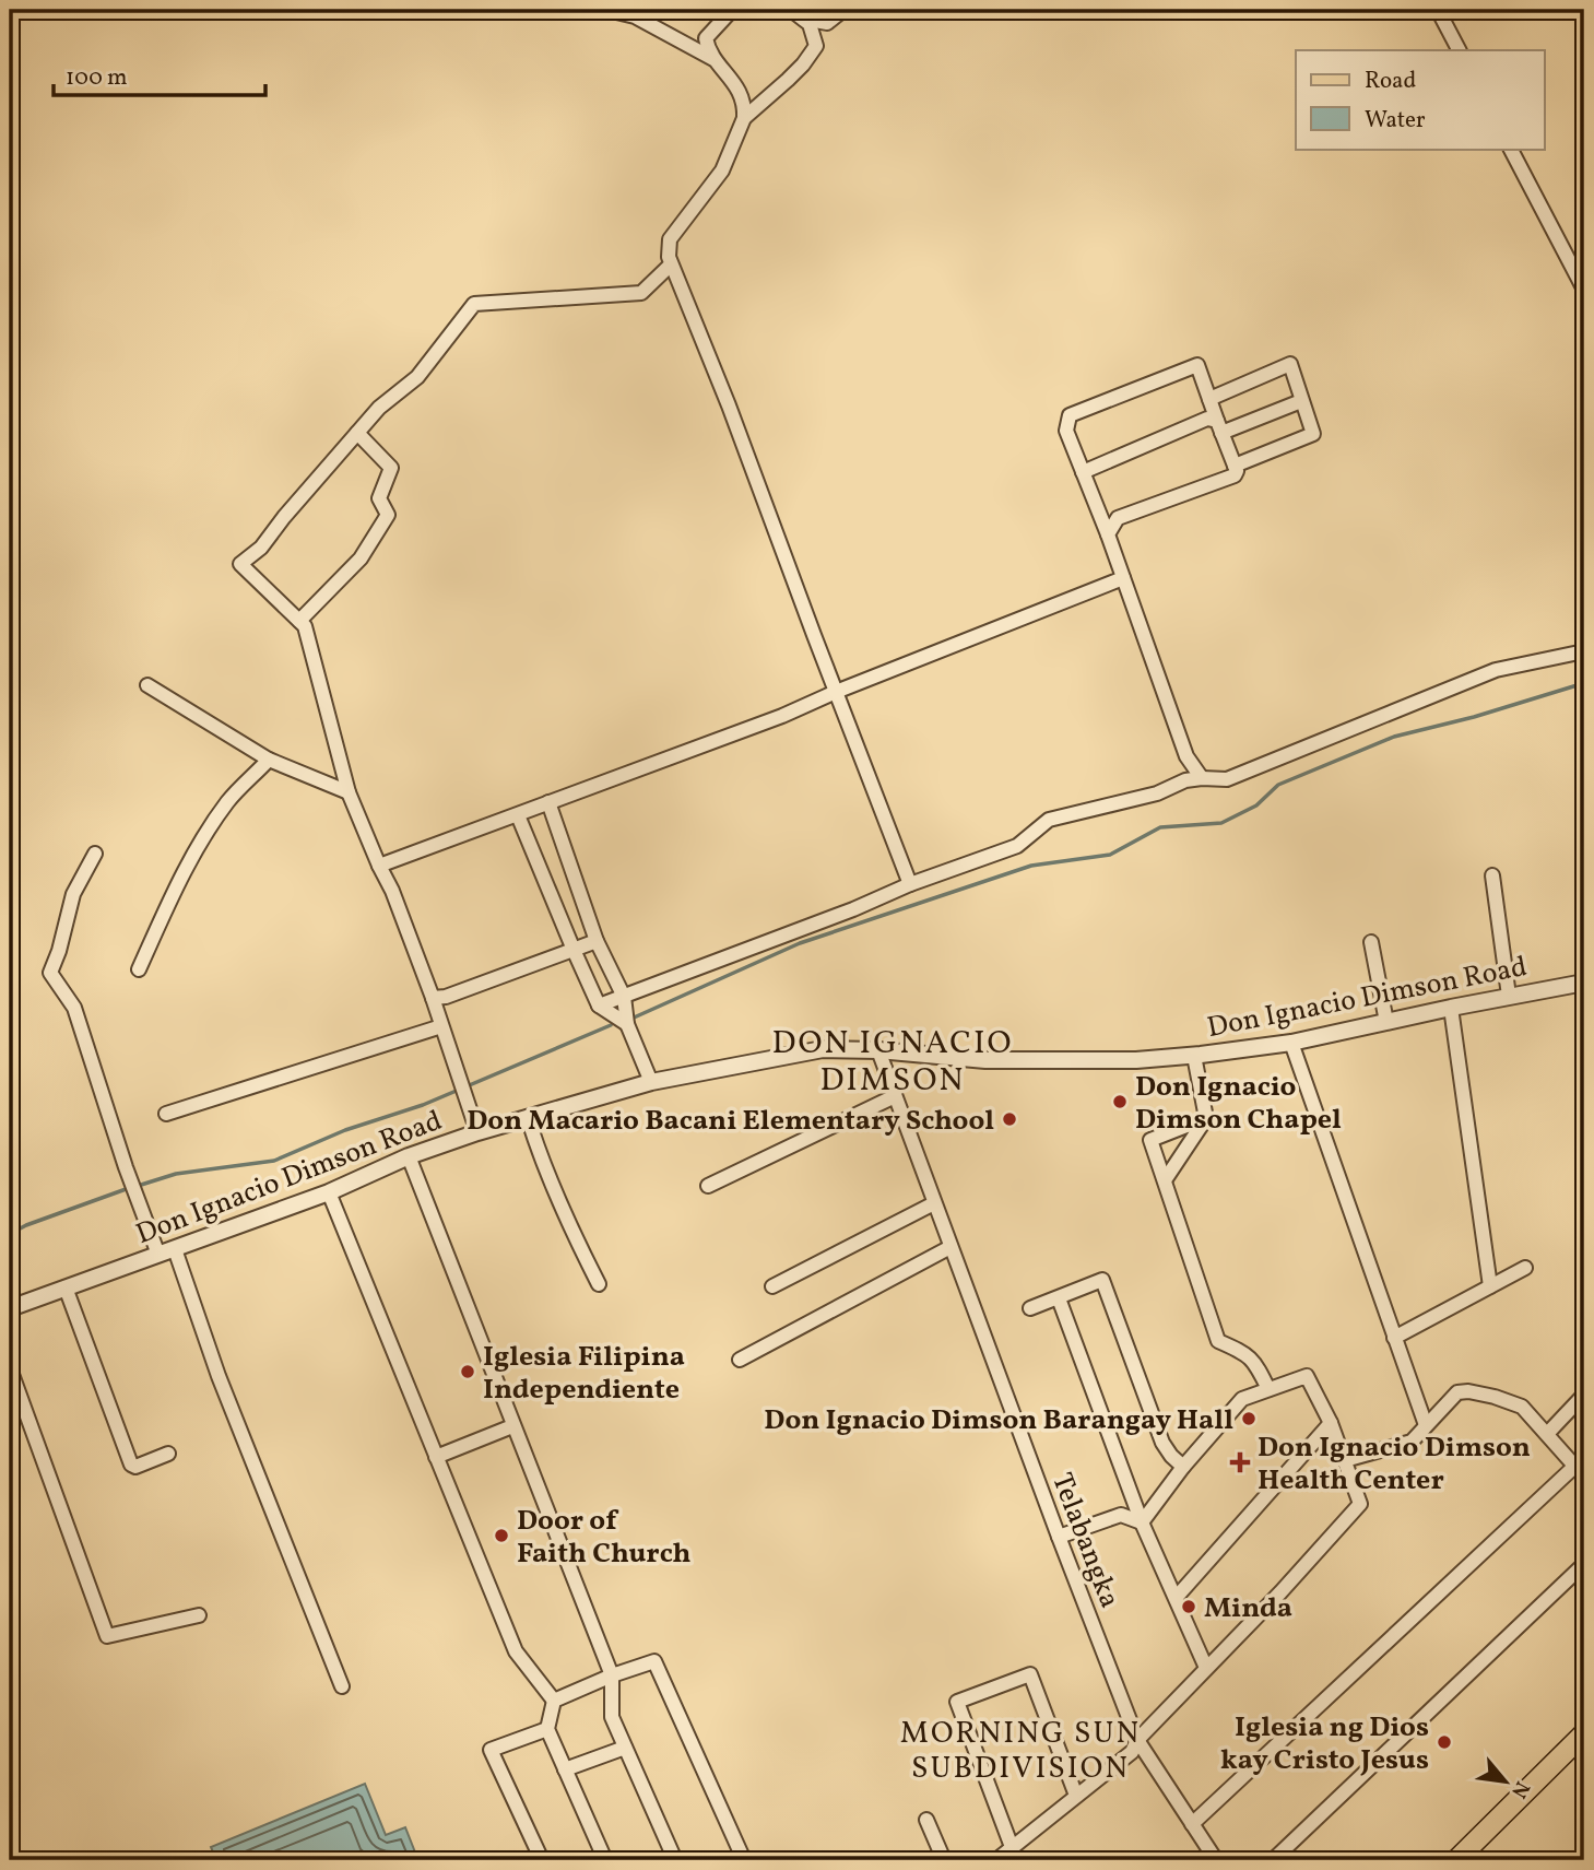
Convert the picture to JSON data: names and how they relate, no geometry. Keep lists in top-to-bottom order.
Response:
{
  "streets": {
    "street": ["Don Ignacio Dimson Road", "Telabangka"]
  },
  "crossings": [
    ["Don Ignacio Dimson Road", "Telabangka"]
  ],
  "districts": ["DON IGNACIO DIMSON", "MORNING SUN SUBDIVISION"],
  "places": {
    "other": [
      "Don Ignacio Dimson Chapel",
      "Don Macario Bacani Elementary School",
      "Iglesia Filipina Independiente",
      "Don Ignacio Dimson Barangay Hall",
      "Door of Faith Church",
      "Minda",
      "Iglesia ng Dios kay Cristo Jesus"
    ],
    "health": ["Don Ignacio Dimson Health Center"]
  },
  "legend": ["Road", "Water"],
  "scale_bar": "100 m",
  "north": "bottom right"
}
